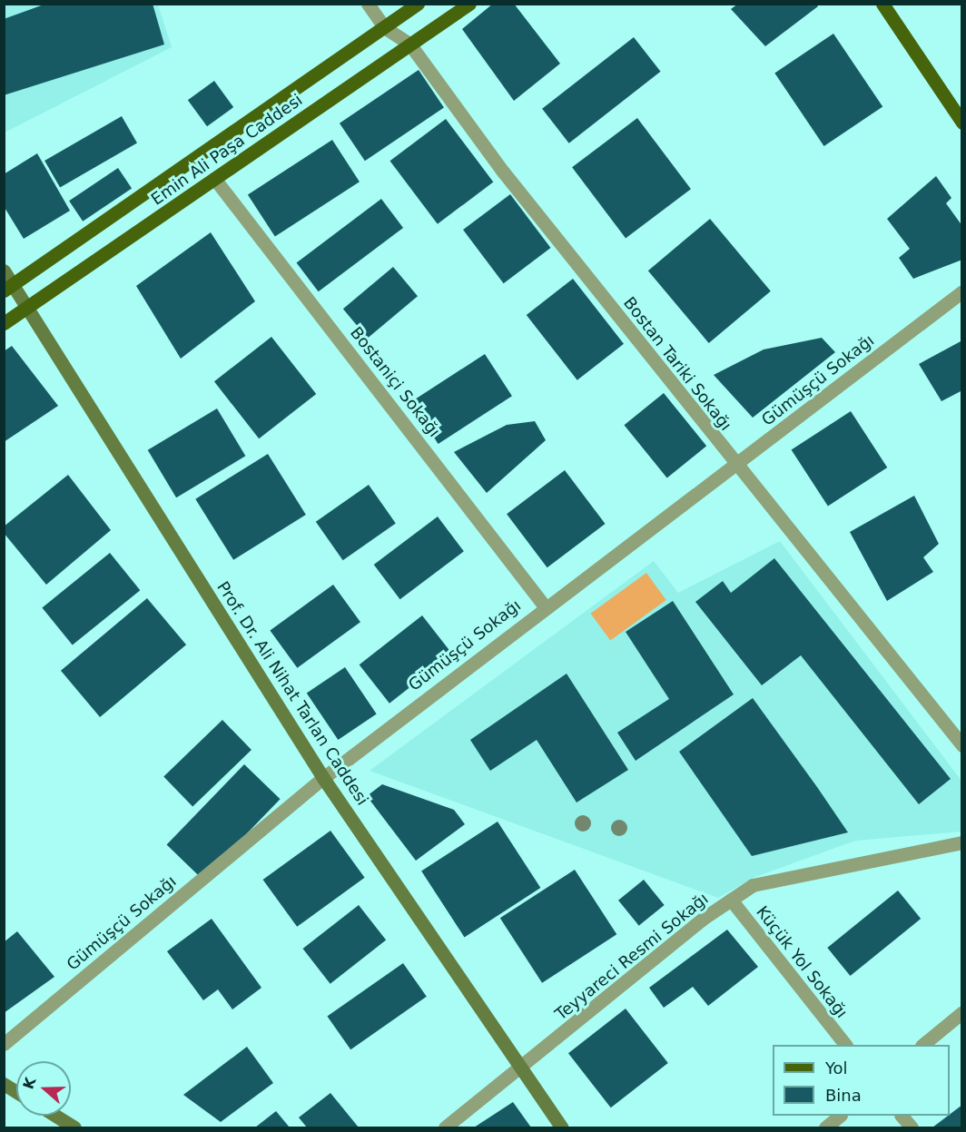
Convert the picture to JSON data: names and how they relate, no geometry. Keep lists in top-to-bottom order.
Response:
{
  "streets": {
    "main road": ["Emin Ali Paşa Caddesi", "Prof. Dr. Ali Nihat Tarlan Caddesi"],
    "street": [
      "Bostan Tariki Sokağı",
      "Gümüşçü Sokağı",
      "Bostaniçi Sokağı",
      "Teyyareci Resmi Sokağı",
      "Küçük Yol Sokağı"
    ]
  },
  "crossings": [
    ["Emin Ali Paşa Caddesi", "Bostan Tariki Sokağı"],
    ["Emin Ali Paşa Caddesi", "Bostaniçi Sokağı"],
    ["Emin Ali Paşa Caddesi", "Prof. Dr. Ali Nihat Tarlan Caddesi"],
    ["Bostan Tariki Sokağı", "Gümüşçü Sokağı"],
    ["Gümüşçü Sokağı", "Bostaniçi Sokağı"],
    ["Gümüşçü Sokağı", "Prof. Dr. Ali Nihat Tarlan Caddesi"],
    ["Prof. Dr. Ali Nihat Tarlan Caddesi", "Teyyareci Resmi Sokağı"],
    ["Teyyareci Resmi Sokağı", "Küçük Yol Sokağı"]
  ],
  "legend": ["Yol", "Bina"],
  "north": "left"
}
